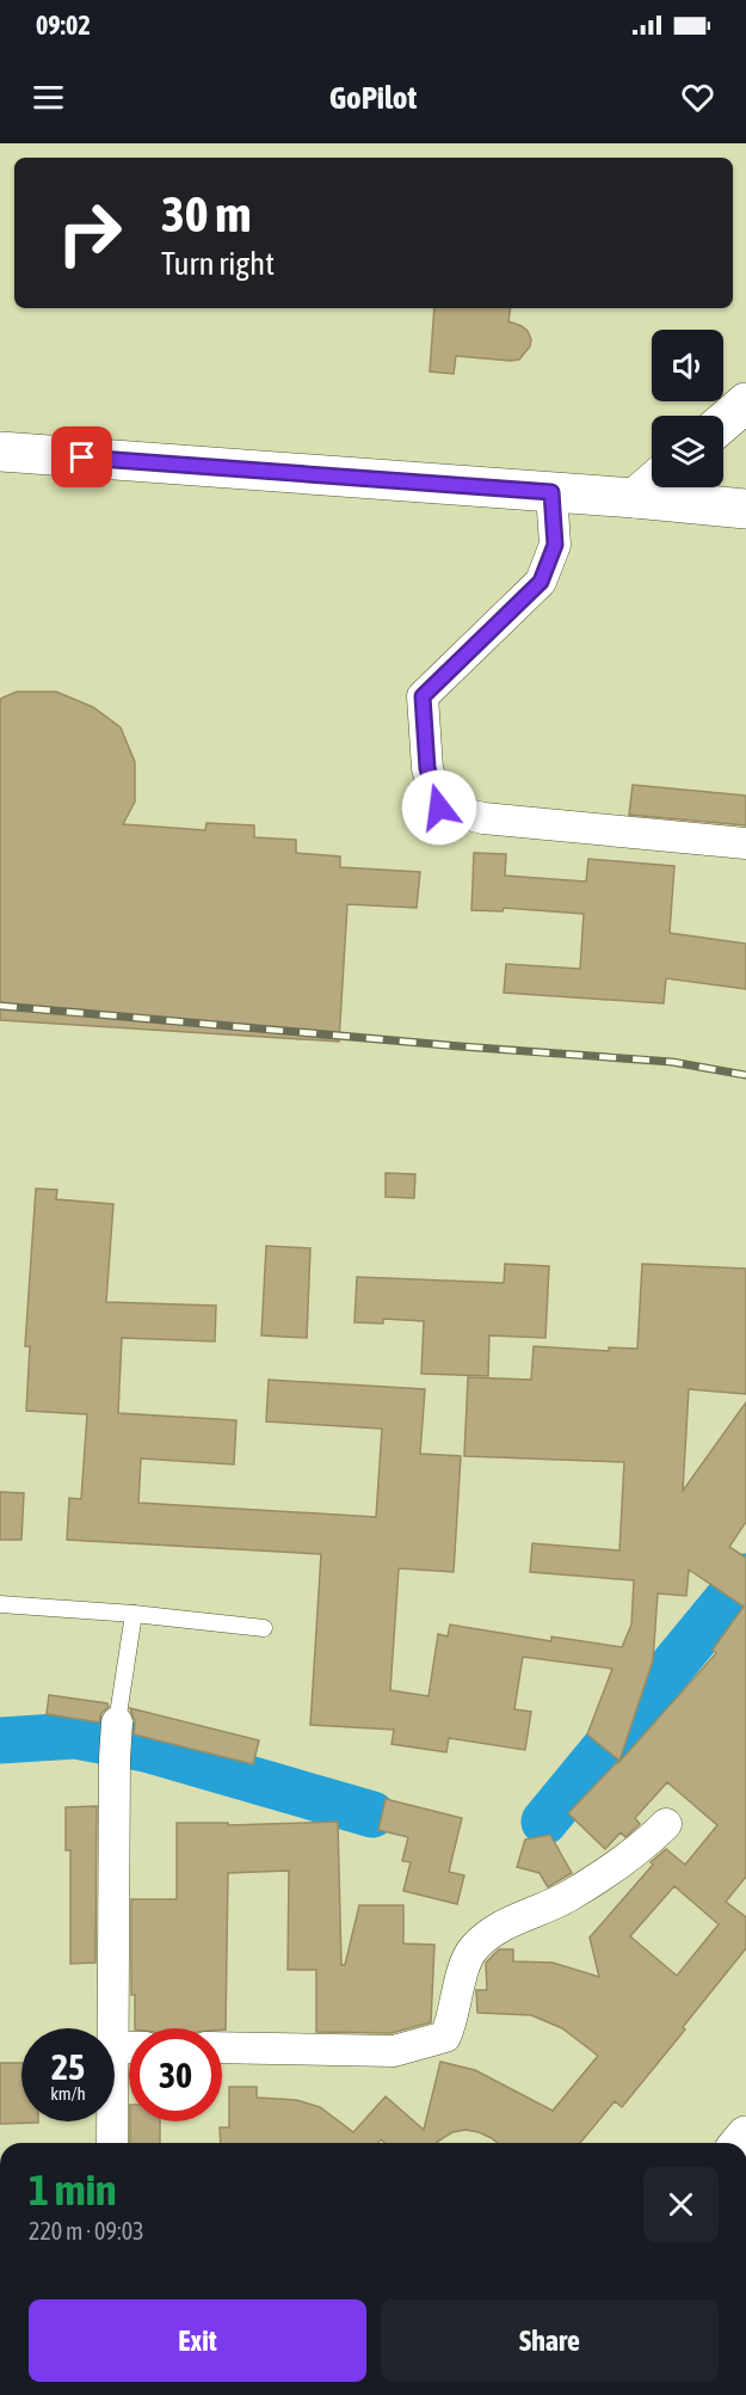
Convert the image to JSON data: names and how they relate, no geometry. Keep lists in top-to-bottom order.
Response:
{
  "page": {
    "status": "09:02",
    "header": "GoPilot",
    "turn": ["30 m", "Turn right"],
    "speed": "25 km/h",
    "limit": "30",
    "heading": ["1 min", "220 m · 09:03"],
    "buttons": ["Exit", "Share"]
  }
}
